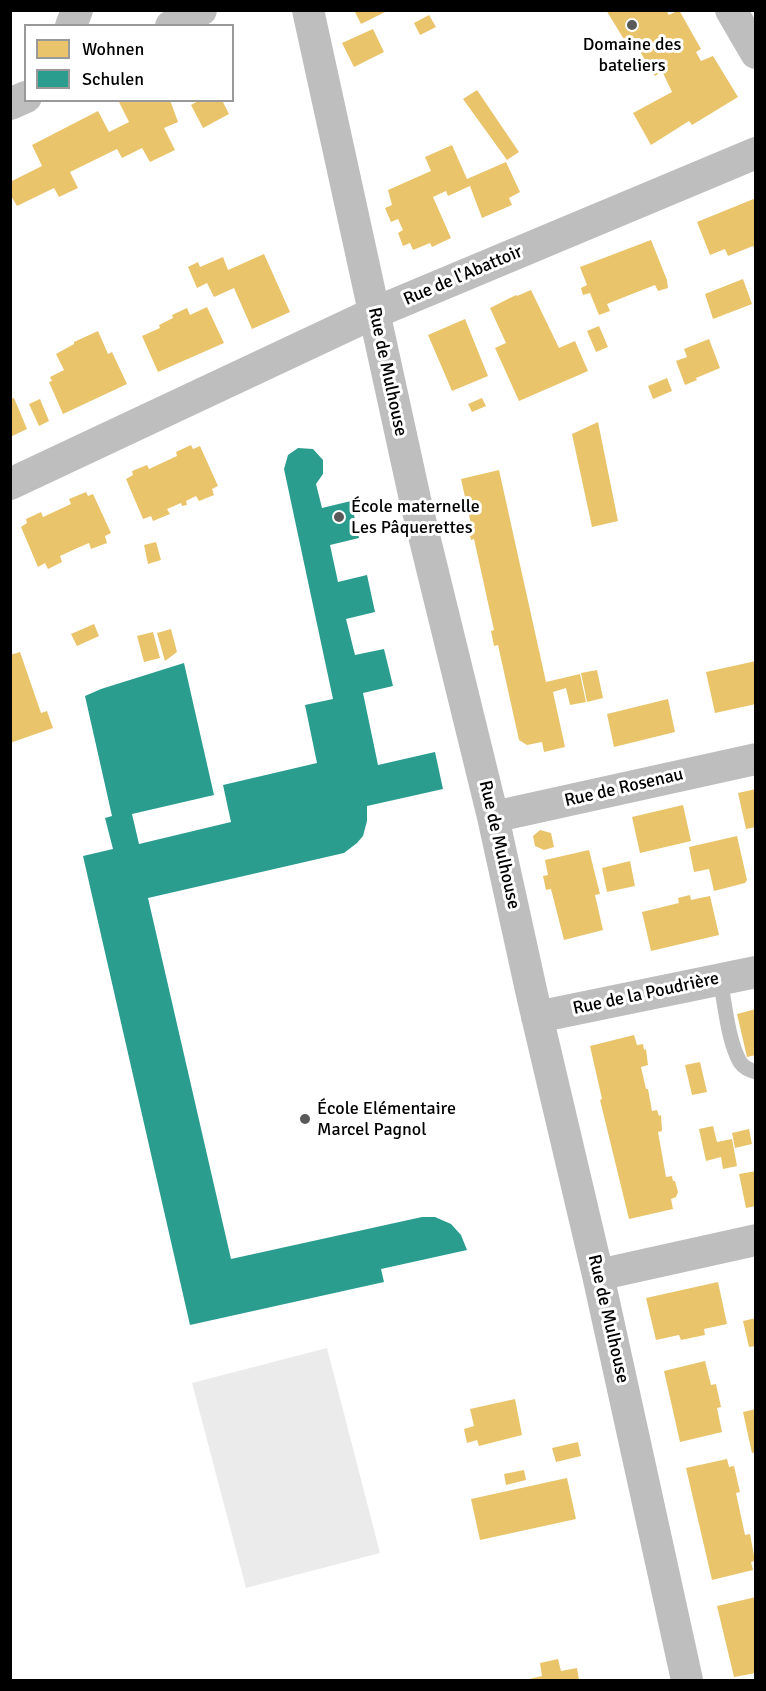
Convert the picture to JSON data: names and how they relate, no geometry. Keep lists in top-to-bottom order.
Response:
{
  "streets": {
    "street": [
      "Rue de l'Abattoir",
      "Rue de Mulhouse",
      "Rue de Rosenau",
      "Rue de la Poudrière"
    ]
  },
  "crossings": [
    ["Rue de l'Abattoir", "Rue de Mulhouse"],
    ["Rue de Mulhouse", "Rue de Rosenau"],
    ["Rue de Mulhouse", "Rue de la Poudrière"]
  ],
  "places": ["Domaine des bateliers", "École maternelle Les Pâquerettes", "École Elémentaire Marcel Pagnol"],
  "legend": ["Wohnen", "Schulen"]
}
